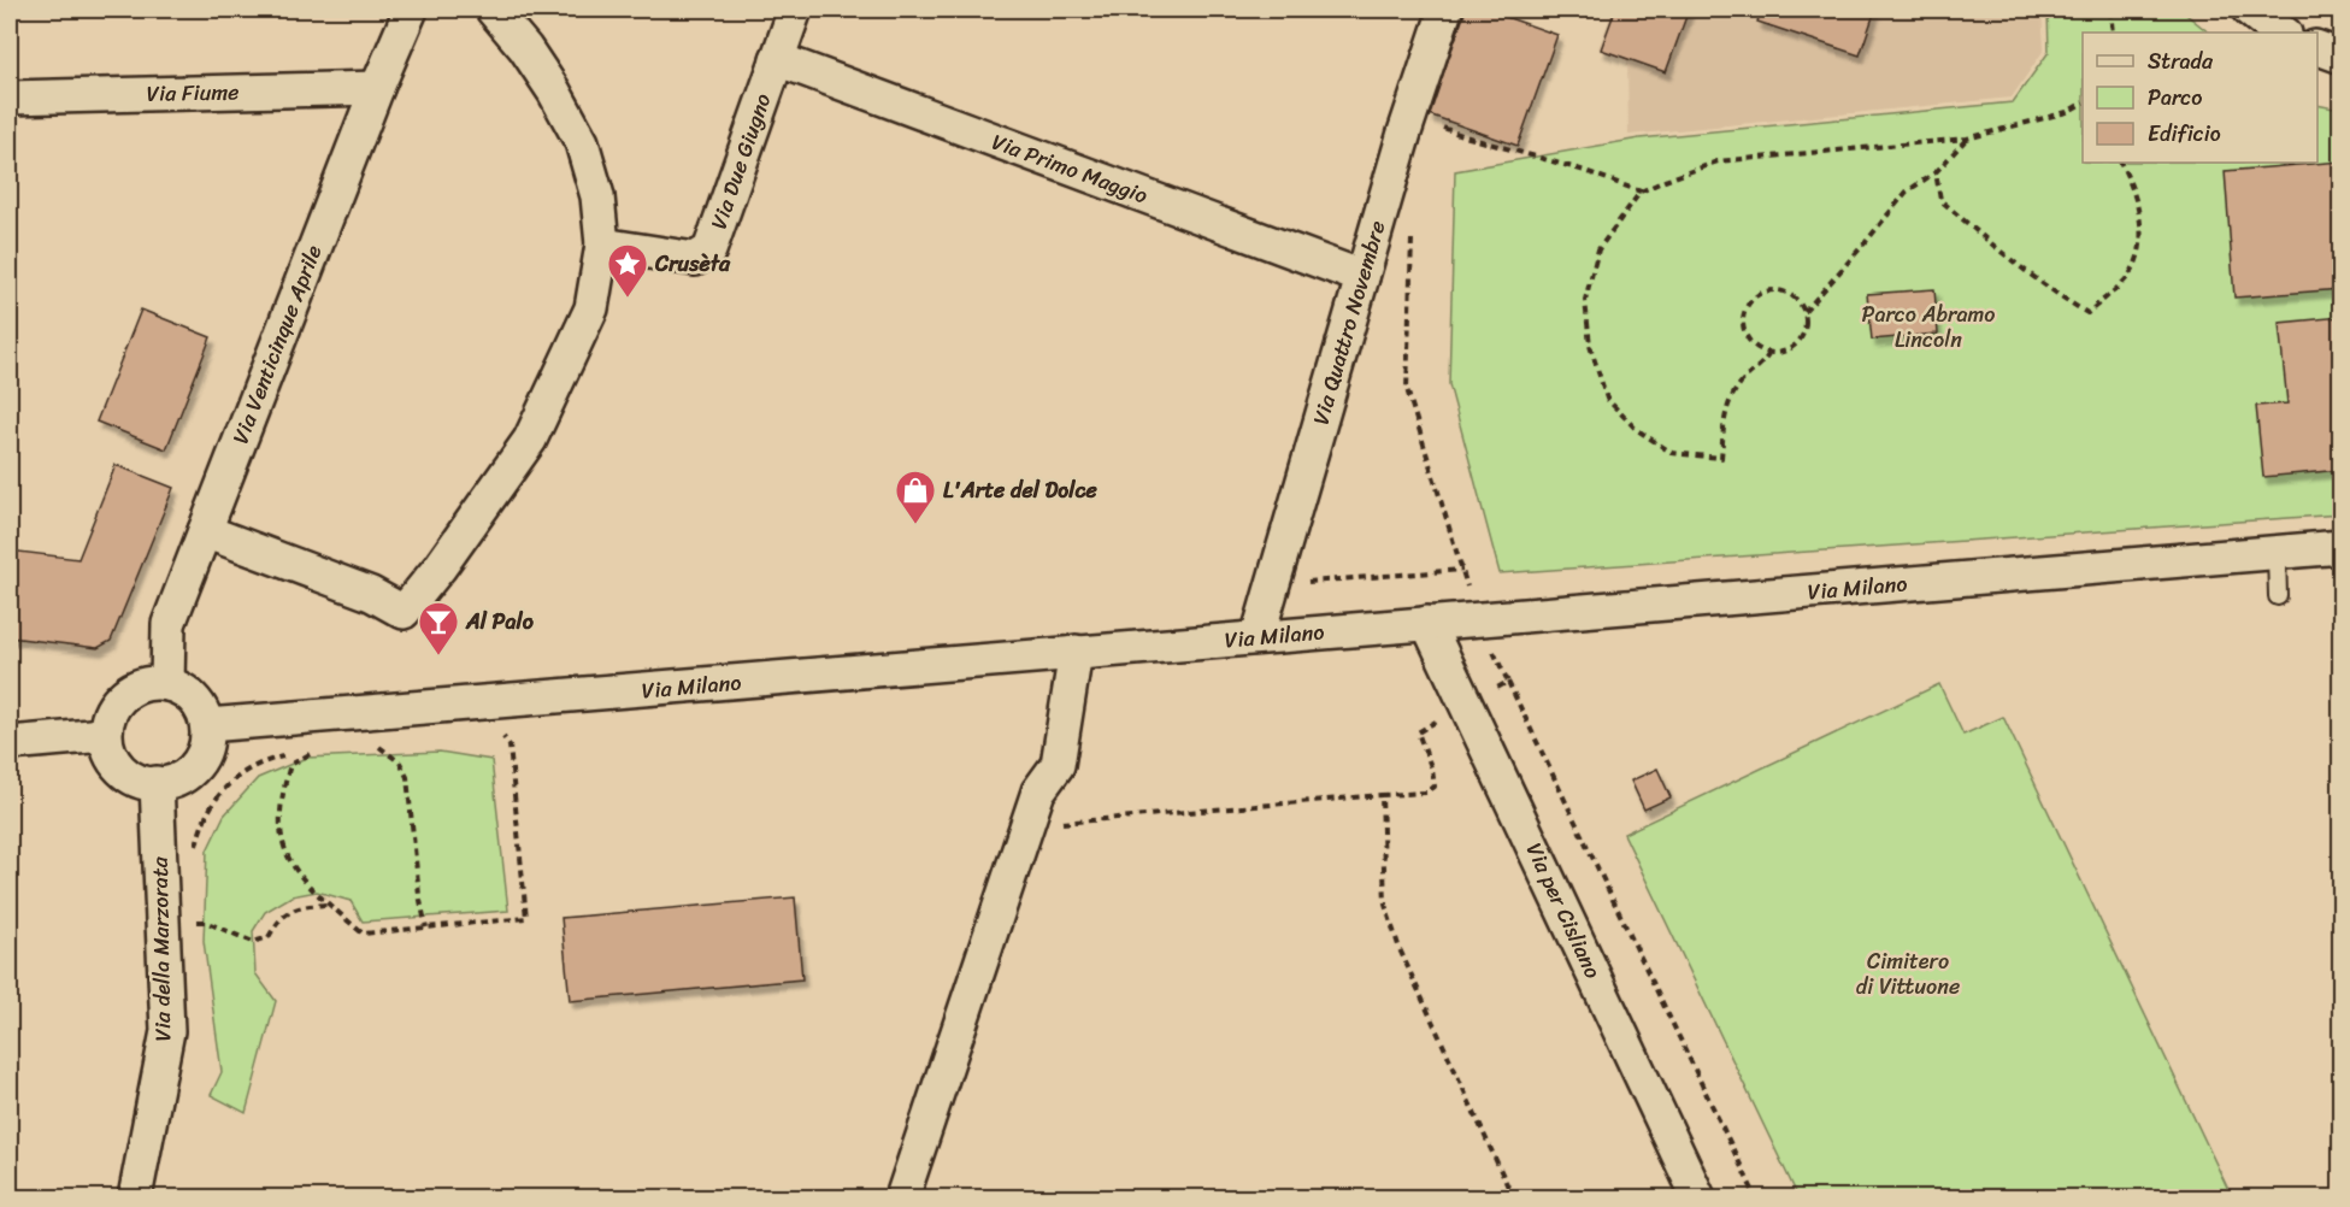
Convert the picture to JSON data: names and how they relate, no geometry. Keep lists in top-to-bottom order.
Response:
{
  "streets": {
    "street": [
      "Via Fiume",
      "Via Due Giugno",
      "Via Primo Maggio",
      "Via Quattro Novembre",
      "Via Venticinque Aprile",
      "Via Milano",
      "Via per Cisliano",
      "Via della Marzorata"
    ]
  },
  "crossings": [
    ["Via Fiume", "Via Venticinque Aprile"],
    ["Via Due Giugno", "Via Primo Maggio"],
    ["Via Primo Maggio", "Via Quattro Novembre"],
    ["Via Quattro Novembre", "Via Milano"],
    ["Via Venticinque Aprile", "Via Milano"],
    ["Via Venticinque Aprile", "Via della Marzorata"],
    ["Via Milano", "Via per Cisliano"],
    ["Via Milano", "Via della Marzorata"]
  ],
  "parks": ["Parco Abramo Lincoln", "Cimitero di Vittuone"],
  "places": {
    "place": ["Crusèta"],
    "shop": ["L'Arte del Dolce"],
    "bar": ["Al Palo"]
  },
  "legend": ["Strada", "Parco", "Edificio"]
}
